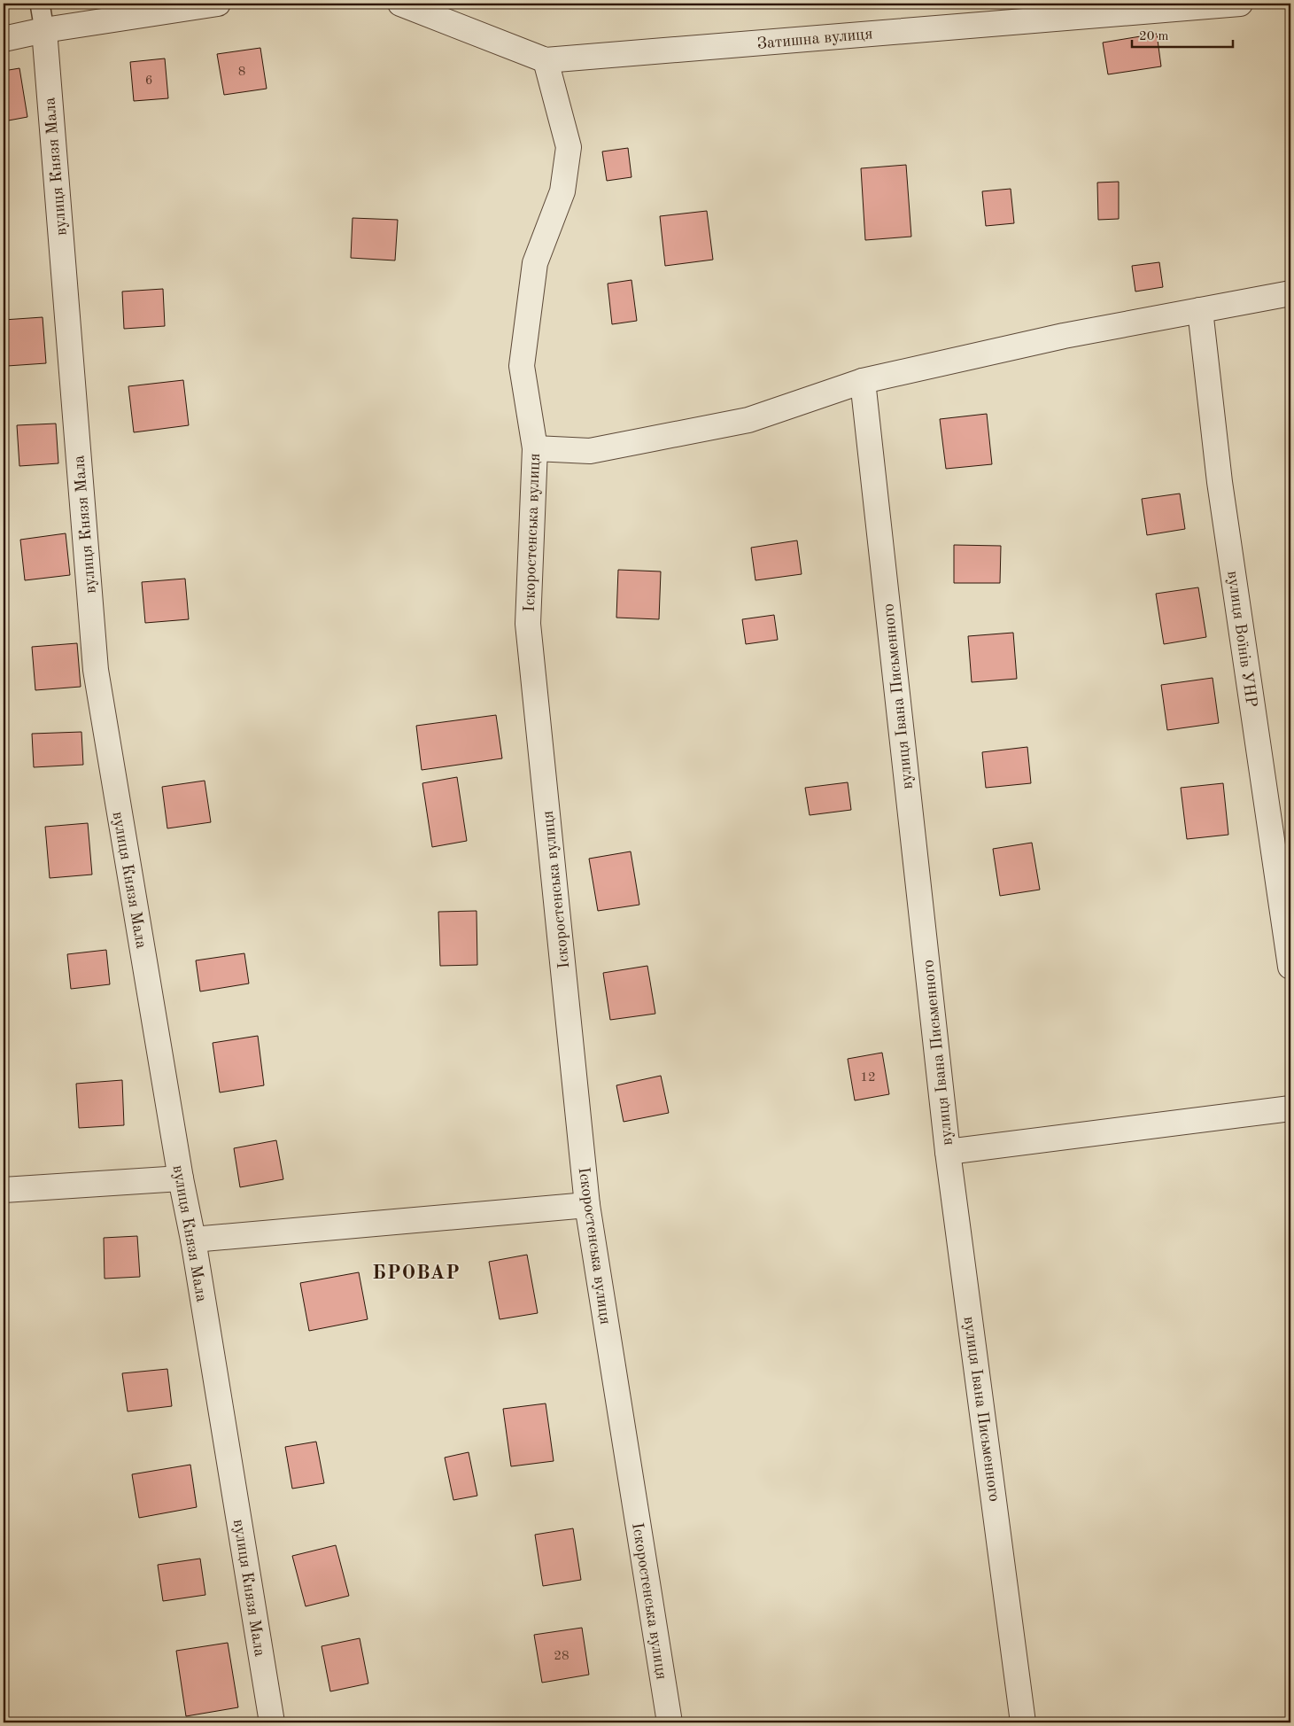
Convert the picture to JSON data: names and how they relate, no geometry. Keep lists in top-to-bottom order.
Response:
{
  "streets": {
    "street": [
      "Затишна вулиця",
      "вулиця Князя Мала",
      "Іскоростенська вулиця",
      "вулиця Воїнів УНР",
      "вулиця Івана Письменного"
    ]
  },
  "crossings": [
    ["Затишна вулиця", "Іскоростенська вулиця"]
  ],
  "districts": ["БРОВАР"],
  "house_numbers": [
    "8",
    "6",
    "12",
    "28"
  ],
  "scale_bar": "20 m"
}
